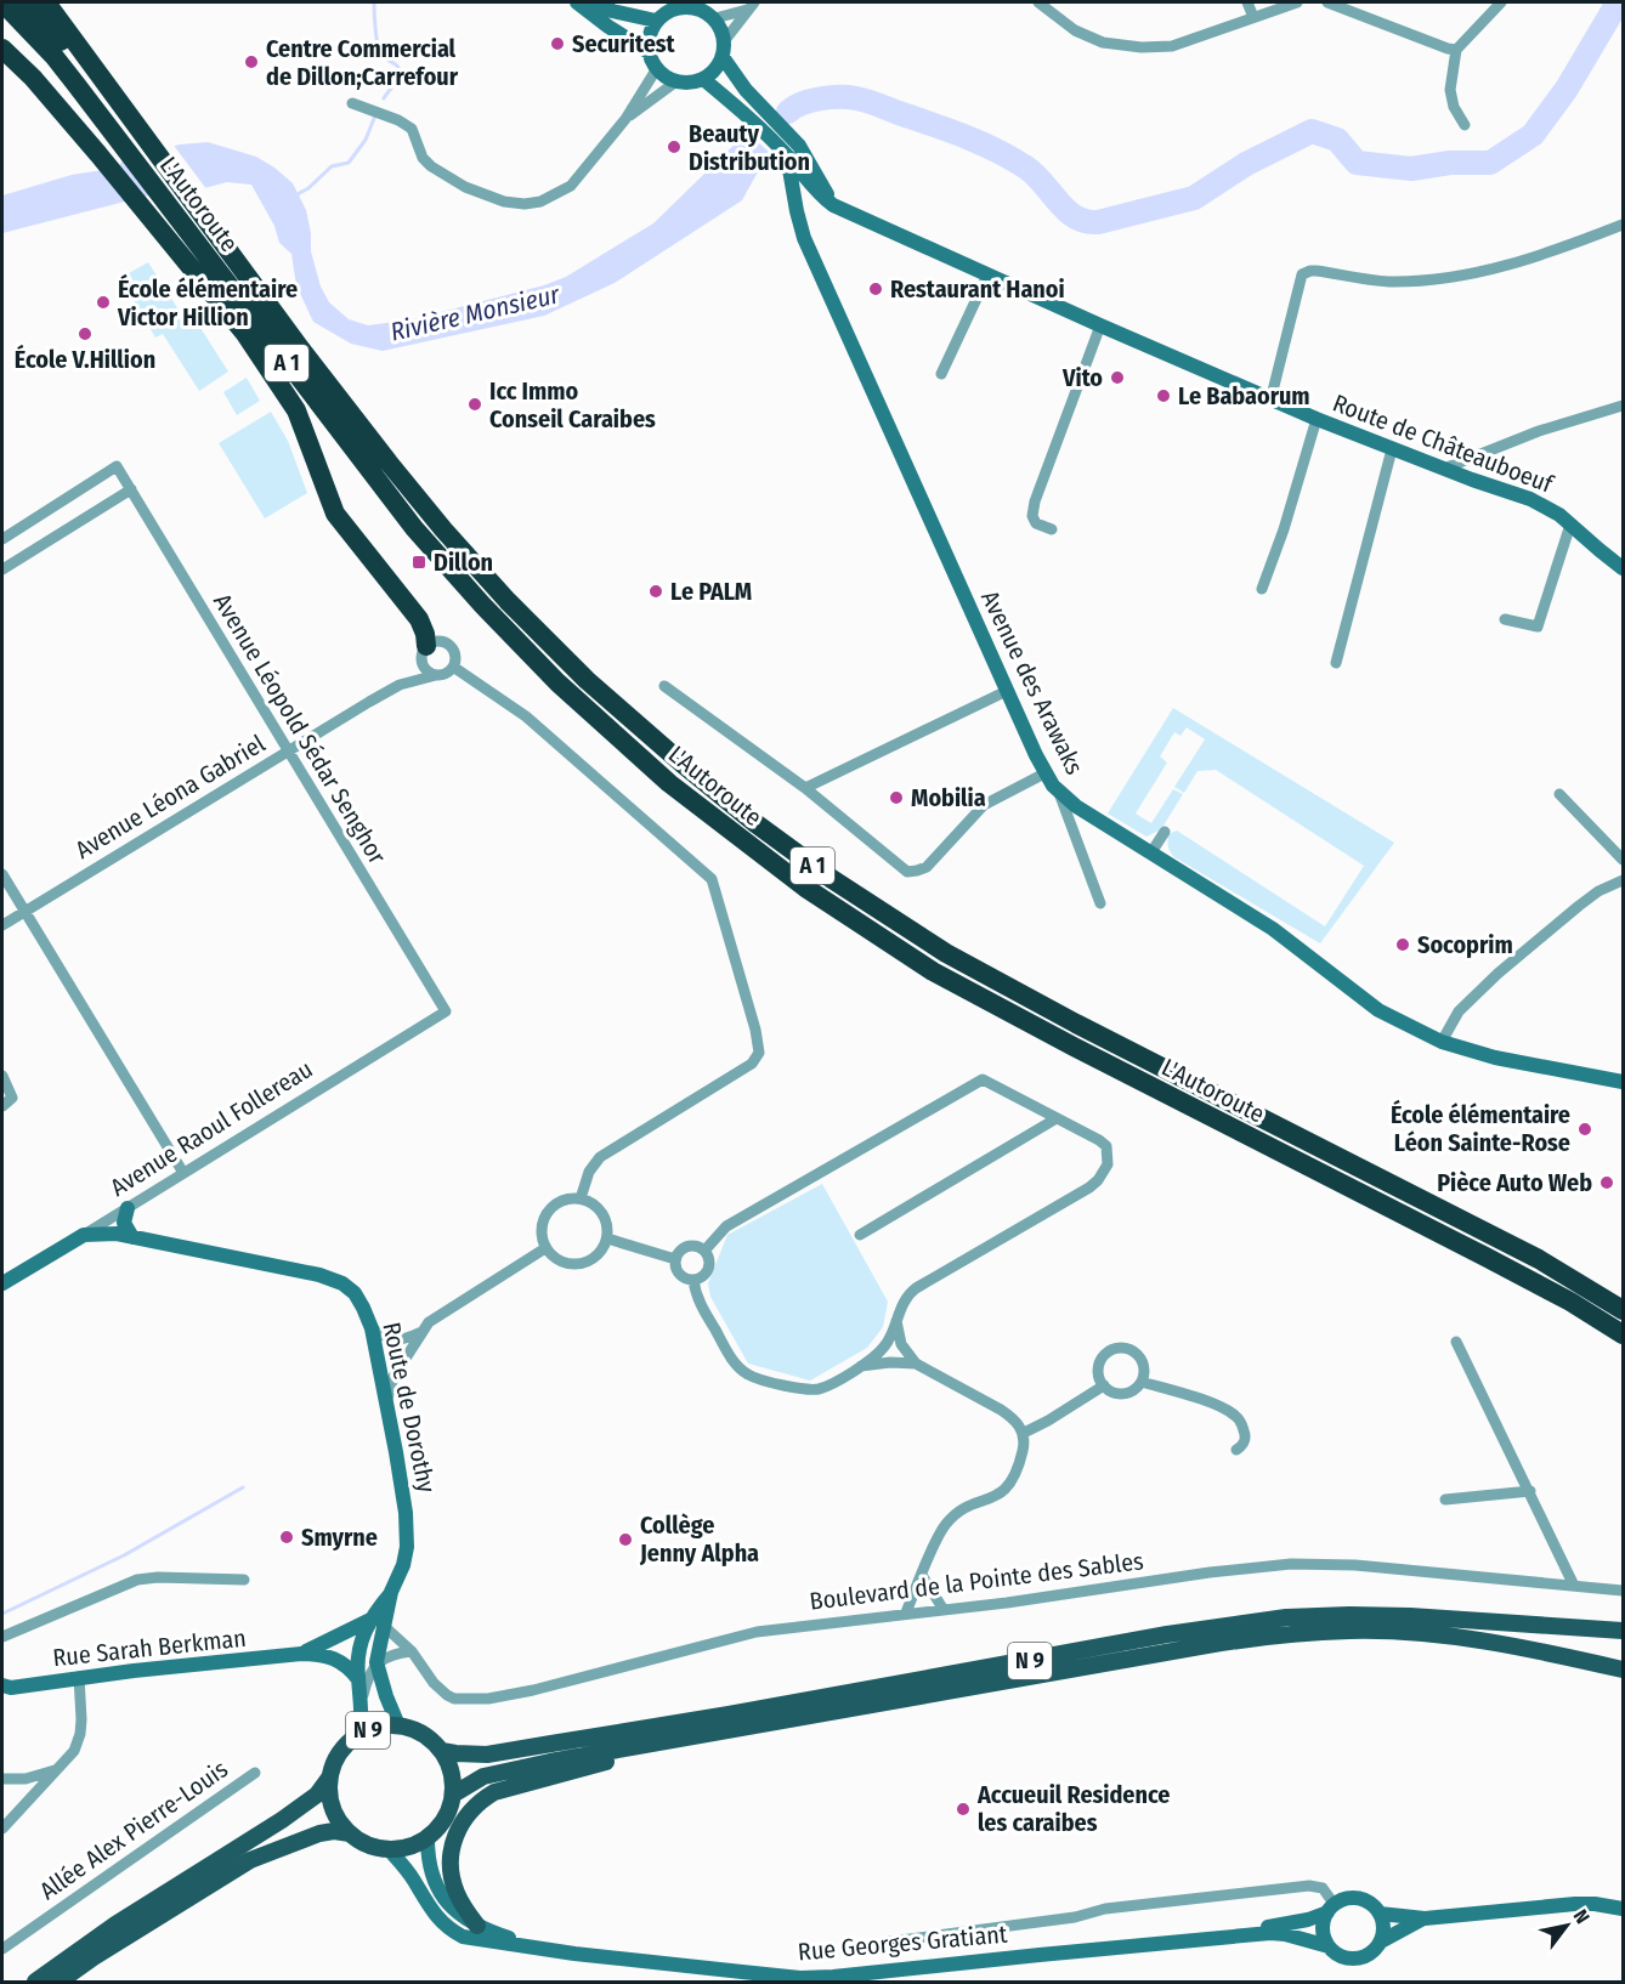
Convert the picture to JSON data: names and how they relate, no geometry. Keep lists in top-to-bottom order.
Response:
{
  "streets": {
    "highway": ["L'Autoroute", "A 1"],
    "main road": [
      "Route de Châteauboeuf",
      "Avenue des Arawaks",
      "Avenue Raoul Follereau",
      "Route de Dorothy",
      "Rue Sarah Berkman",
      "N 9",
      "Rue Georges Gratiant"
    ],
    "street": [
      "Avenue Léopold Sédar Senghor",
      "Avenue Léona Gabriel",
      "Boulevard de la Pointe des Sables",
      "Allée Alex Pierre-Louis"
    ]
  },
  "crossings": [
    ["Route de Châteauboeuf", "Avenue des Arawaks"],
    ["Avenue Léopold Sédar Senghor", "Avenue Léona Gabriel"],
    ["Avenue Léopold Sédar Senghor", "Avenue Raoul Follereau"],
    ["Avenue Raoul Follereau", "Route de Dorothy"],
    ["Route de Dorothy", "Boulevard de la Pointe des Sables"]
  ],
  "water": ["Rivière Monsieur"],
  "places": {
    "other": [
      "Securitest",
      "Centre Commercial de Dillon;Carrefour",
      "Beauty Distribution",
      "Restaurant Hanoi",
      "École élémentaire Victor Hillion",
      "École V.Hillion",
      "Vito",
      "Le Babaorum",
      "Icc Immo Conseil Caraibes",
      "Le PALM",
      "Mobilia",
      "Socoprim",
      "École élémentaire Léon Sainte-Rose",
      "Pièce Auto Web",
      "Smyrne",
      "Collège Jenny Alpha",
      "Accueuil Residence les caraibes"
    ],
    "transit": ["Dillon"]
  },
  "north": "top right"
}
